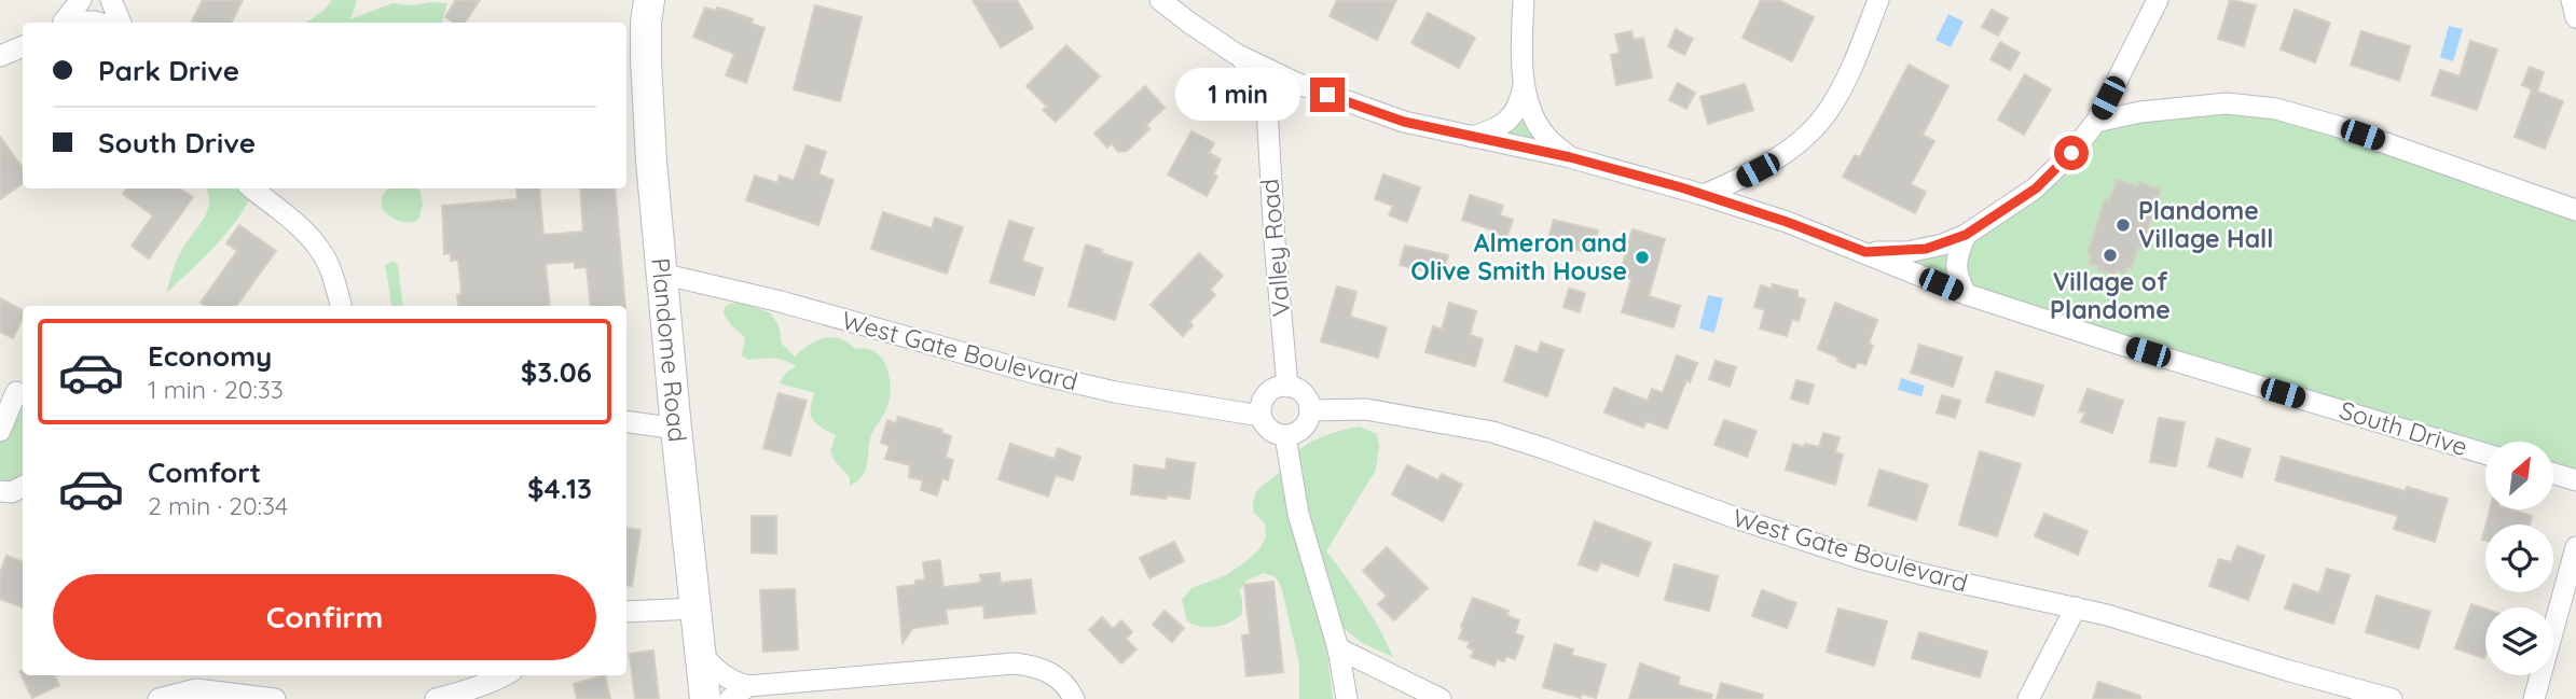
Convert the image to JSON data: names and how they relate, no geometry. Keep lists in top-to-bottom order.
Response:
{
  "streets": {
    "main road": ["Plandome Road"],
    "street": ["Valley Road", "West Gate Boulevard", "South Drive"]
  },
  "crossings": [
    ["Valley Road", "West Gate Boulevard"],
    ["Valley Road", "South Drive"],
    ["Plandome Road", "West Gate Boulevard"]
  ],
  "places": ["Plandome Village Hall", "Village of Plandome", "Almeron and Olive Smith House"],
  "north": "top right",
  "page": {
    "banner": ["Park Drive", "South Drive"],
    "bubble": "1 min",
    "list": [
      {
        "name": "Economy",
        "note": "1 min · 20:33",
        "value": "$3.06"
      },
      {
        "name": "Comfort",
        "note": "2 min · 20:34",
        "value": "$4.13"
      }
    ],
    "buttons": "Confirm"
  }
}
